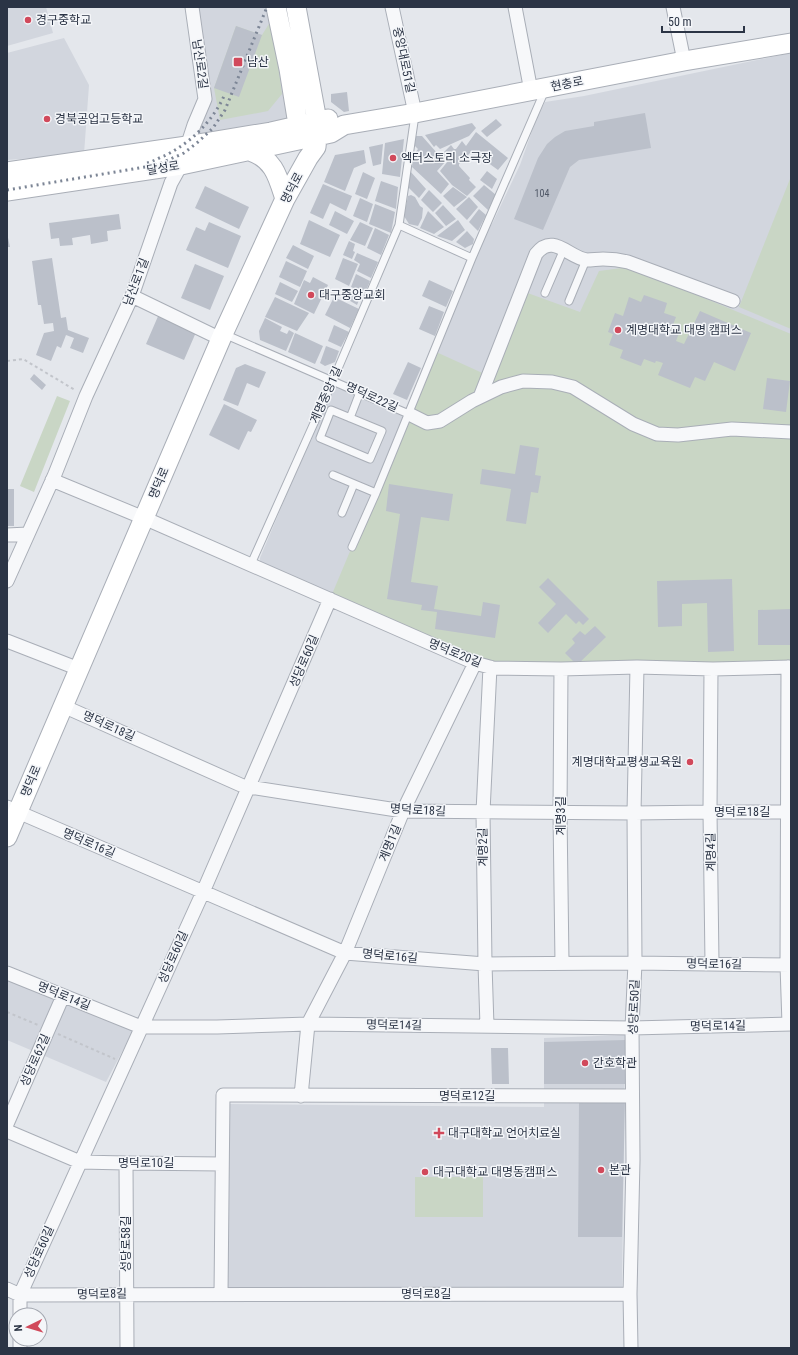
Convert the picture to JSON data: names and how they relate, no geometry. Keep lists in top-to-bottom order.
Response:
{
  "streets": {
    "main road": ["현충로", "달성로", "명덕로"],
    "street": [
      "중앙대로51길",
      "남산로2길",
      "남산로1길",
      "명덕로20길",
      "성당로60길",
      "명덕로18길",
      "계명3길",
      "명덕로16길",
      "계명1길",
      "계명2길",
      "계명4길",
      "명덕로14길",
      "성당로50길",
      "성당로62길",
      "명덕로12길",
      "명덕로10길",
      "성당로58길",
      "명덕로8길"
    ],
    "lane": ["계명중앙1길", "명덕로22길"]
  },
  "crossings": [
    ["중앙대로51길", "현충로"],
    ["중앙대로51길", "계명중앙1길"],
    ["남산로2길", "달성로"],
    ["남산로2길", "남산로1길"],
    ["현충로", "달성로"],
    ["현충로", "명덕로"],
    ["현충로", "계명중앙1길"],
    ["달성로", "명덕로"],
    ["달성로", "남산로1길"],
    ["명덕로", "명덕로22길"],
    ["명덕로", "명덕로20길"],
    ["명덕로", "명덕로18길"],
    ["명덕로", "명덕로16길"],
    ["남산로1길", "명덕로20길"],
    ["계명중앙1길", "명덕로22길"],
    ["계명중앙1길", "명덕로20길"],
    ["명덕로20길", "성당로60길"],
    ["명덕로20길", "계명3길"],
    ["명덕로20길", "계명1길"],
    ["명덕로20길", "계명2길"],
    ["명덕로20길", "계명4길"],
    ["명덕로20길", "성당로50길"],
    ["성당로60길", "명덕로18길"],
    ["성당로60길", "명덕로16길"],
    ["성당로60길", "명덕로14길"],
    ["성당로60길", "명덕로10길"],
    ["성당로60길", "명덕로8길"],
    ["명덕로18길", "계명3길"],
    ["명덕로18길", "계명1길"],
    ["명덕로18길", "계명2길"],
    ["명덕로18길", "계명4길"],
    ["명덕로18길", "성당로50길"],
    ["계명3길", "명덕로16길"],
    ["명덕로16길", "계명1길"],
    ["명덕로16길", "계명2길"],
    ["명덕로16길", "계명4길"],
    ["명덕로16길", "성당로50길"],
    ["계명1길", "명덕로14길"],
    ["계명2길", "명덕로14길"],
    ["명덕로14길", "성당로50길"],
    ["명덕로14길", "성당로62길"],
    ["성당로50길", "명덕로12길"],
    ["성당로50길", "명덕로8길"],
    ["명덕로12길", "명덕로10길"],
    ["명덕로10길", "성당로58길"],
    ["성당로58길", "명덕로8길"]
  ],
  "places": {
    "other": [
      "경구중학교",
      "경북공업고등학교",
      "엑터스토리 소극장",
      "대구중앙교회",
      "계명대학교 대명 캠퍼스",
      "계명대학교평생교육원",
      "간호학관",
      "본관",
      "대구대학교 대명동캠퍼스"
    ],
    "transit": ["남산"],
    "health": ["대구대학교 언어치료실"]
  },
  "house_numbers": ["104"],
  "scale_bar": "50 m",
  "north": "left"
}
